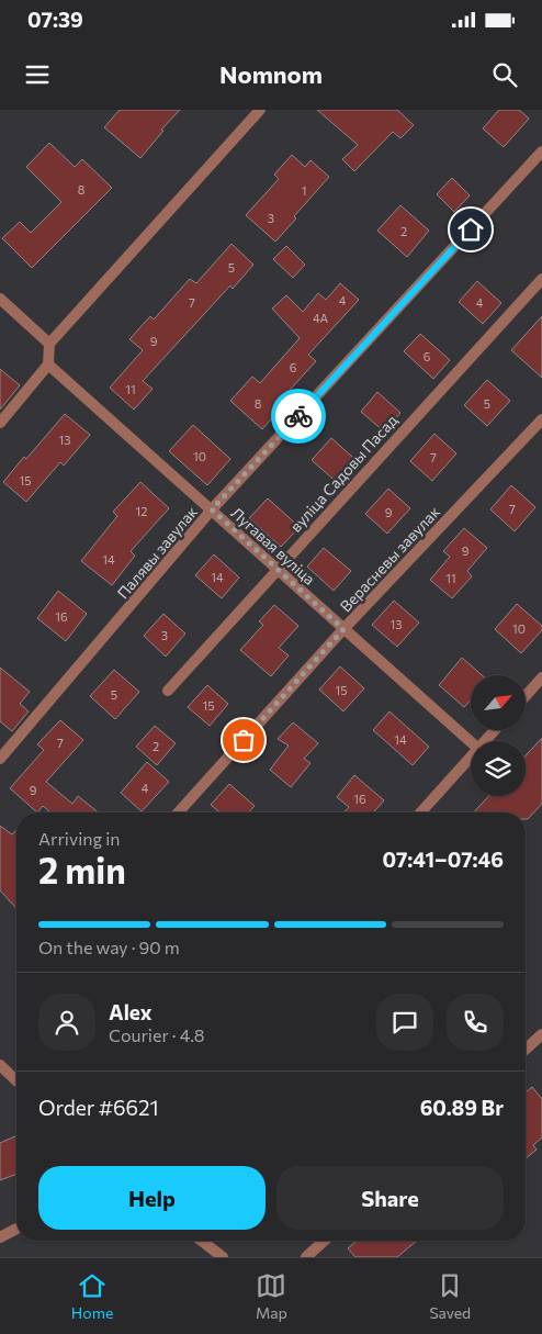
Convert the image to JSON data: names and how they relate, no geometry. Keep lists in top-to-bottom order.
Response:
{
  "streets": {
    "street": [
      "вуліца Садовы Пасад",
      "Лугавая вуліца",
      "Палявы завулак",
      "Верасневы завулак"
    ]
  },
  "crossings": [
    ["вуліца Садовы Пасад", "Лугавая вуліца"],
    ["Лугавая вуліца", "Палявы завулак"],
    ["Лугавая вуліца", "Верасневы завулак"]
  ],
  "house_numbers": [
    "8",
    "1",
    "3",
    "2",
    "5",
    "4",
    "7",
    "4",
    "4А",
    "9",
    "6",
    "6",
    "11",
    "8",
    "5",
    "13",
    "10",
    "7",
    "15",
    "7",
    "12",
    "9",
    "9",
    "14",
    "14",
    "11",
    "16",
    "13",
    "10",
    "3",
    "15",
    "5",
    "15",
    "14",
    "7",
    "2",
    "4",
    "9",
    "16"
  ],
  "north": "top right",
  "page": {
    "status": "07:39",
    "header": "Nomnom",
    "heading": ["2 min", "Arriving in", "07:41–07:46"],
    "panel": [
      "Alex",
      "Courier · 4.8",
      "Order #6621",
      "60.89 Br"
    ],
    "bar": "On the way · 90 m",
    "buttons": ["Help", "Share"],
    "tabs": ["Home", "Map", "Saved"]
  }
}
